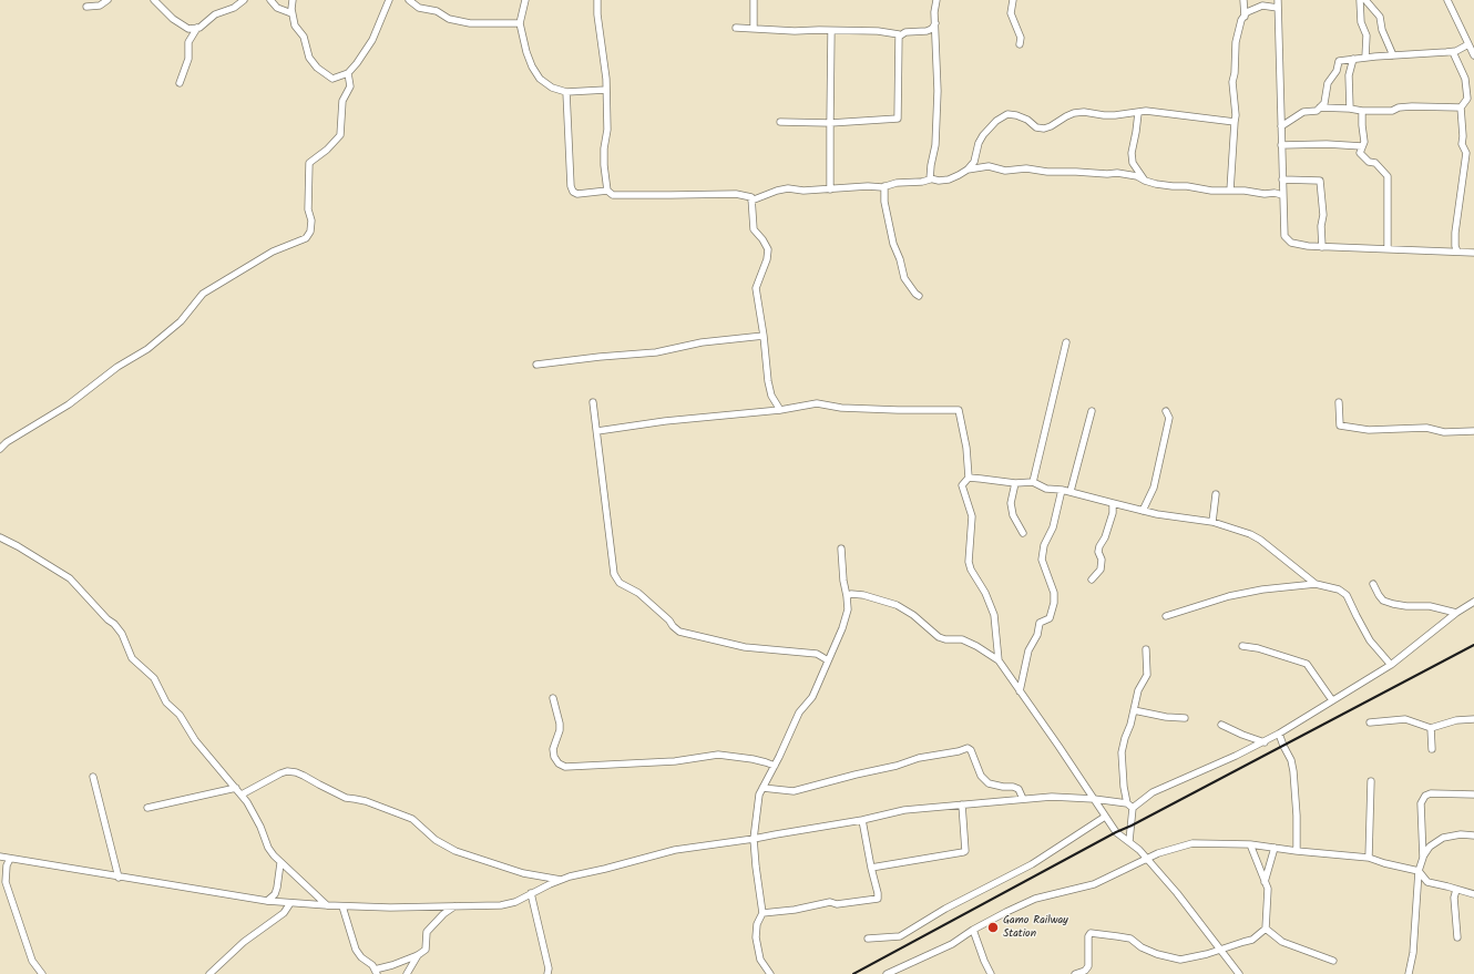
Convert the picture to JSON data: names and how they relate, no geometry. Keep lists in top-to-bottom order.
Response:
{
  "places": ["Gamo Railway Station"]
}
